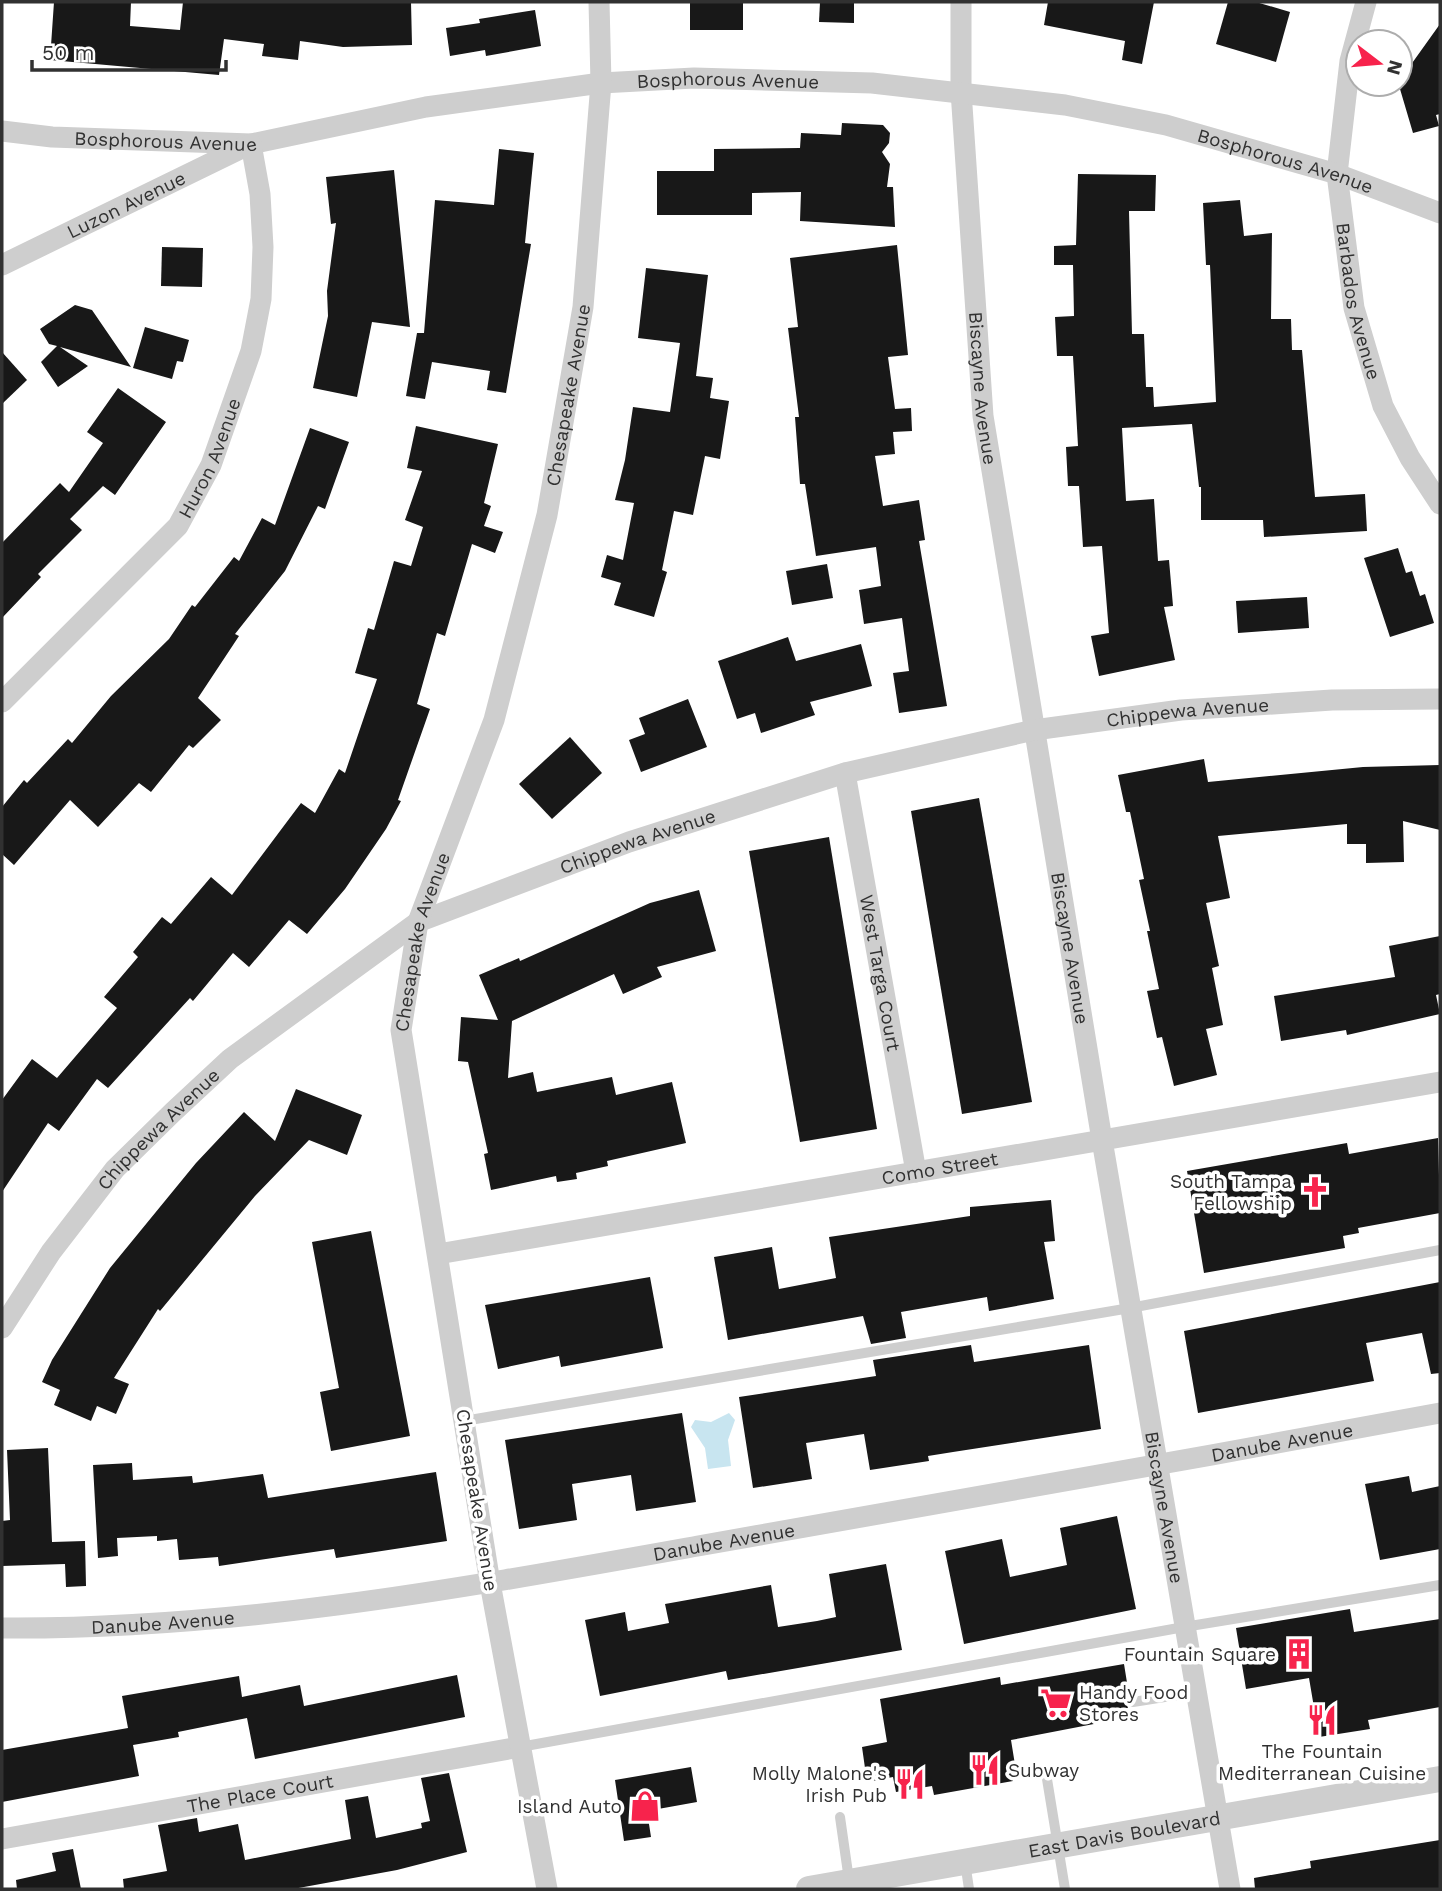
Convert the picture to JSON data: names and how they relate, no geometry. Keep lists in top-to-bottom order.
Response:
{
  "streets": {
    "street": [
      "Bosphorous Avenue",
      "Luzon Avenue",
      "Barbados Avenue",
      "Biscayne Avenue",
      "Chesapeake Avenue",
      "Huron Avenue",
      "Chippewa Avenue",
      "West Targa Court",
      "Como Street",
      "Danube Avenue",
      "The Place Court",
      "East Davis Boulevard"
    ]
  },
  "crossings": [
    ["Bosphorous Avenue", "Luzon Avenue"],
    ["Bosphorous Avenue", "Barbados Avenue"],
    ["Bosphorous Avenue", "Biscayne Avenue"],
    ["Bosphorous Avenue", "Chesapeake Avenue"],
    ["Bosphorous Avenue", "Huron Avenue"],
    ["Luzon Avenue", "Huron Avenue"],
    ["Biscayne Avenue", "Chippewa Avenue"],
    ["Biscayne Avenue", "Como Street"],
    ["Biscayne Avenue", "Danube Avenue"],
    ["Biscayne Avenue", "East Davis Boulevard"],
    ["Chesapeake Avenue", "Chippewa Avenue"],
    ["Chesapeake Avenue", "Como Street"],
    ["Chesapeake Avenue", "Danube Avenue"],
    ["Chesapeake Avenue", "The Place Court"],
    ["Chippewa Avenue", "West Targa Court"],
    ["West Targa Court", "Como Street"]
  ],
  "places": {
    "church": ["South Tampa Fellowship"],
    "building": ["Fountain Square"],
    "supermarket": ["Handy Food Stores"],
    "restaurant": ["The Fountain Mediterranean Cuisine", "Subway", "Molly Malone's Irish Pub"],
    "shop": ["Island Auto"]
  },
  "scale_bar": "50 m",
  "north": "right"
}
